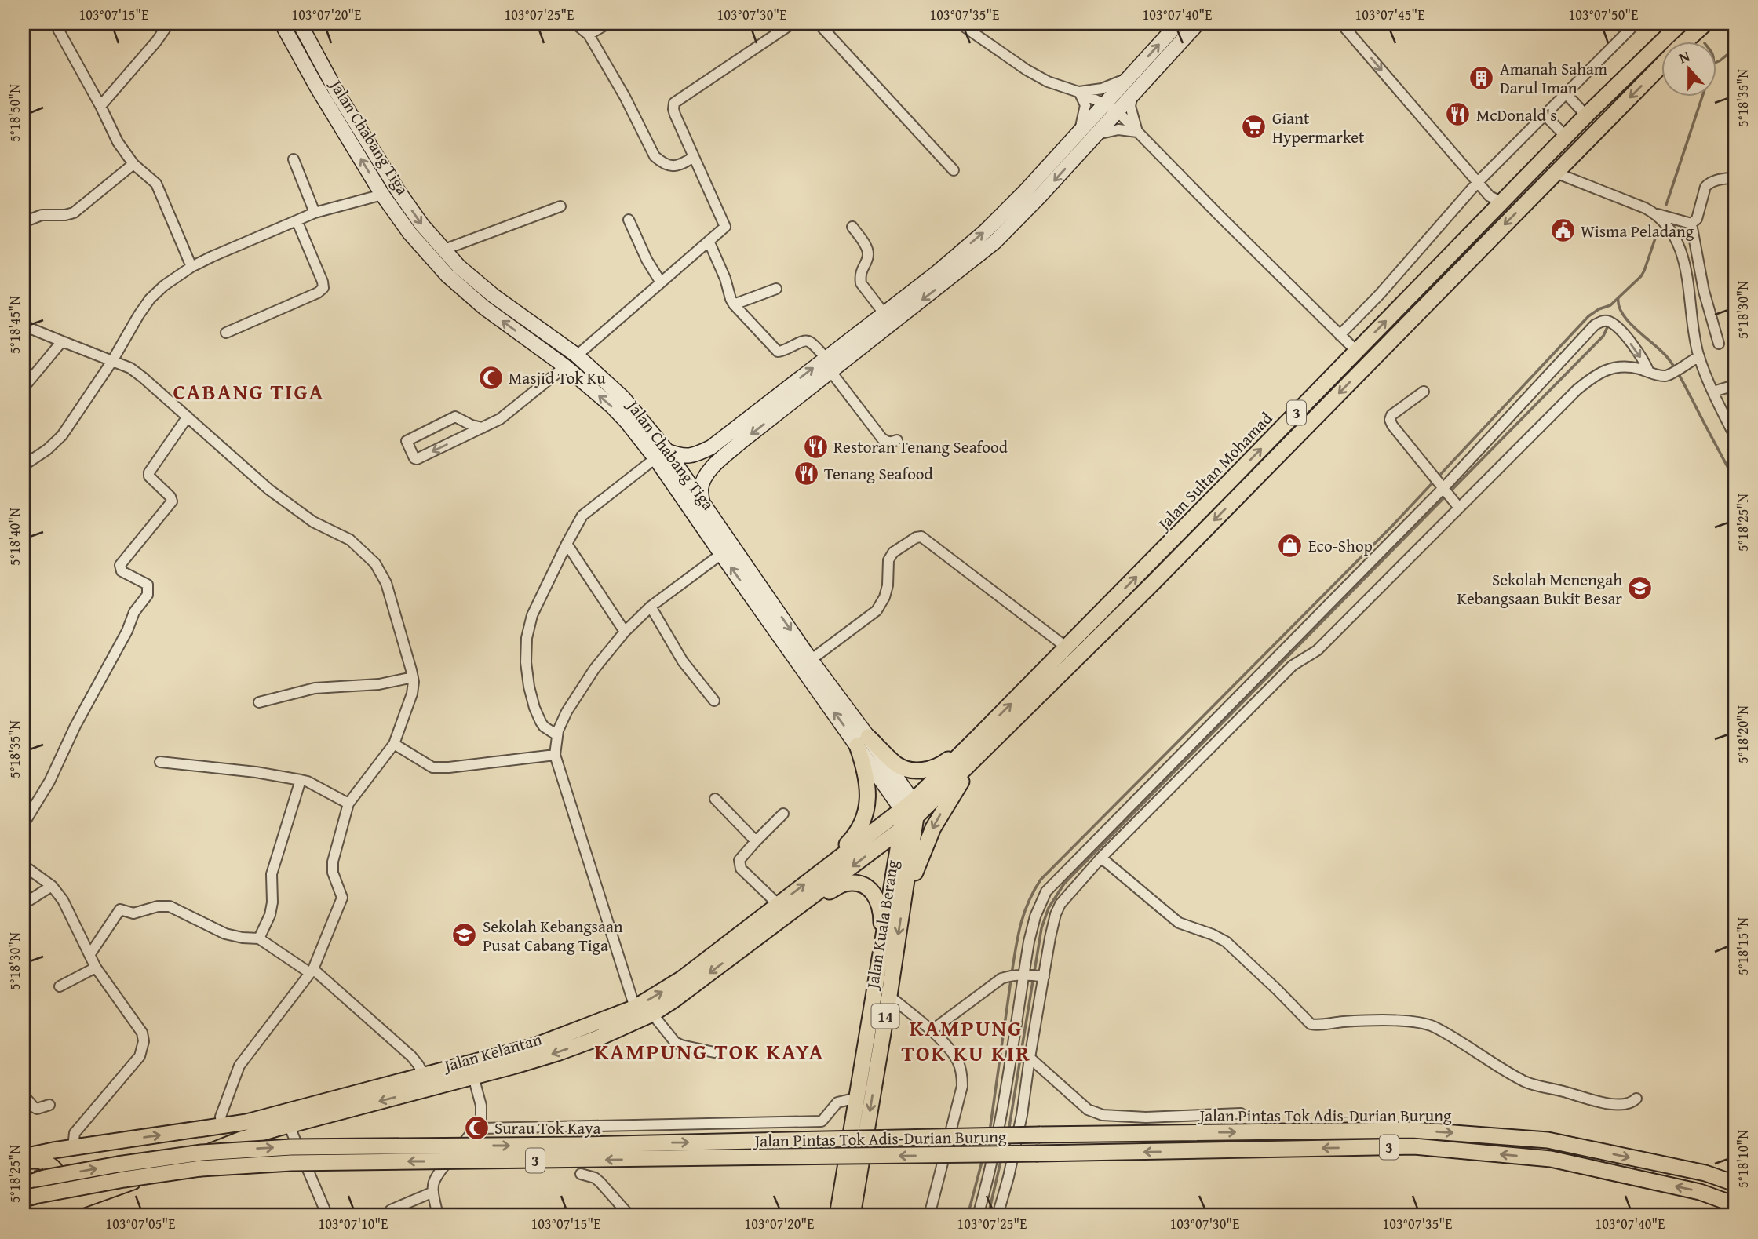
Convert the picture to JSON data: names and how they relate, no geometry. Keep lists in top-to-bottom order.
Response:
{
  "streets": {
    "main road": [
      "Jalan Chabang Tiga",
      "3",
      "Jalan Sultan Mohamad",
      "Jalan Kuala Berang",
      "14",
      "Jalan Kelantan",
      "Jalan Pintas Tok Adis-Durian Burung"
    ]
  },
  "crossings": [
    ["Jalan Chabang Tiga", "Jalan Sultan Mohamad"],
    ["Jalan Chabang Tiga", "Jalan Kuala Berang"],
    ["Jalan Chabang Tiga", "Jalan Kelantan"],
    ["Jalan Sultan Mohamad", "Jalan Kuala Berang"],
    ["Jalan Sultan Mohamad", "Jalan Kelantan"],
    ["Jalan Kuala Berang", "Jalan Kelantan"]
  ],
  "districts": ["CABANG TIGA", "KAMPUNG TOK KU KIR", "KAMPUNG TOK KAYA"],
  "places": {
    "building": ["Amanah Saham Darul Iman"],
    "restaurant": ["McDonald's", "Restoran Tenang Seafood", "Tenang Seafood"],
    "supermarket": ["Giant Hypermarket"],
    "public building": ["Wisma Peladang"],
    "mosque": ["Masjid Tok Ku", "Surau Tok Kaya"],
    "shop": ["Eco-Shop"],
    "school or university": ["Sekolah Menengah Kebangsaan Bukit Besar", "Sekolah Kebangsaan Pusat Cabang Tiga"]
  },
  "north": "top",
  "coordinates": [
    "103°07'15\"E",
    "103°07'20\"E",
    "103°07'25\"E",
    "103°07'30\"E",
    "103°07'35\"E",
    "103°07'40\"E",
    "103°07'45\"E",
    "103°07'50\"E",
    "5°18'35\"N",
    "5°18'50\"N",
    "5°18'30\"N",
    "5°18'45\"N",
    "5°18'25\"N",
    "5°18'40\"N",
    "5°18'20\"N",
    "5°18'15\"N",
    "5°18'10\"N",
    "103°07'05\"E",
    "103°07'10\"E"
  ]
}
